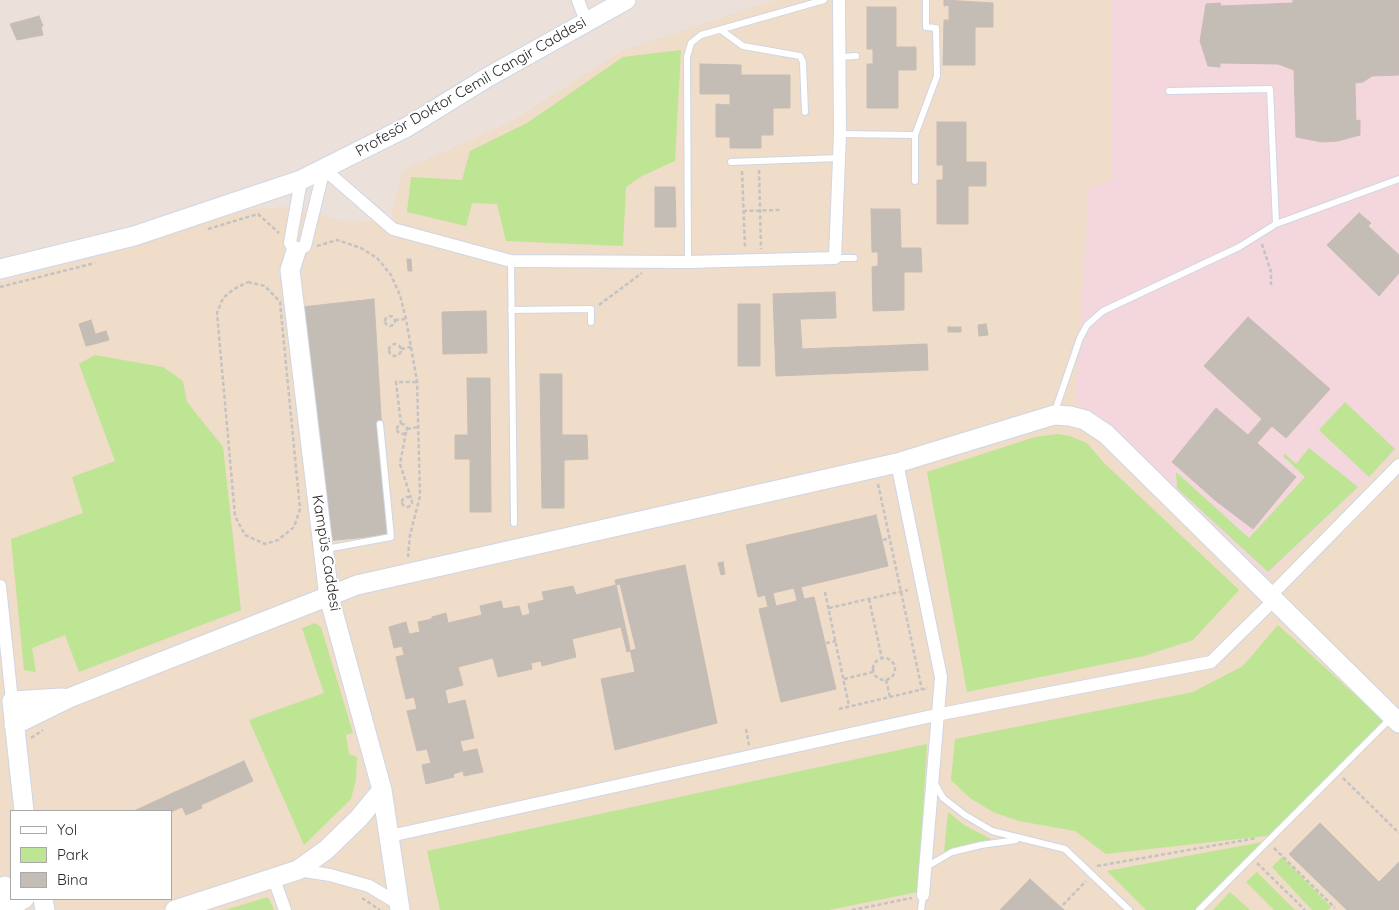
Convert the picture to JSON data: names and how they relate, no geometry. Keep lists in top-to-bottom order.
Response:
{
  "streets": {
    "street": ["Profesör Doktor Cemil Cangir Caddesi", "Kampüs Caddesi"]
  },
  "legend": ["Yol", "Park", "Bina"]
}
